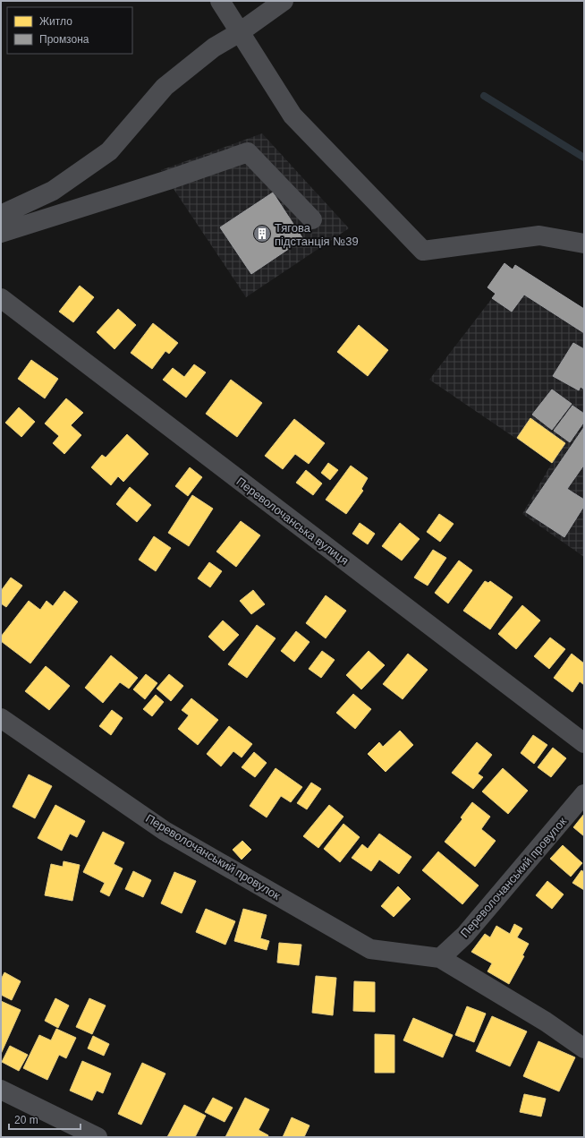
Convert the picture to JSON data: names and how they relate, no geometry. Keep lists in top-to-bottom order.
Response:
{
  "streets": {
    "street": ["Переволочанська вулиця", "Переволочанський провулок"]
  },
  "places": {
    "building": ["Тягова пiдстанцiя №39"]
  },
  "legend": ["Житло", "Промзона"],
  "scale_bar": "20 m"
}
